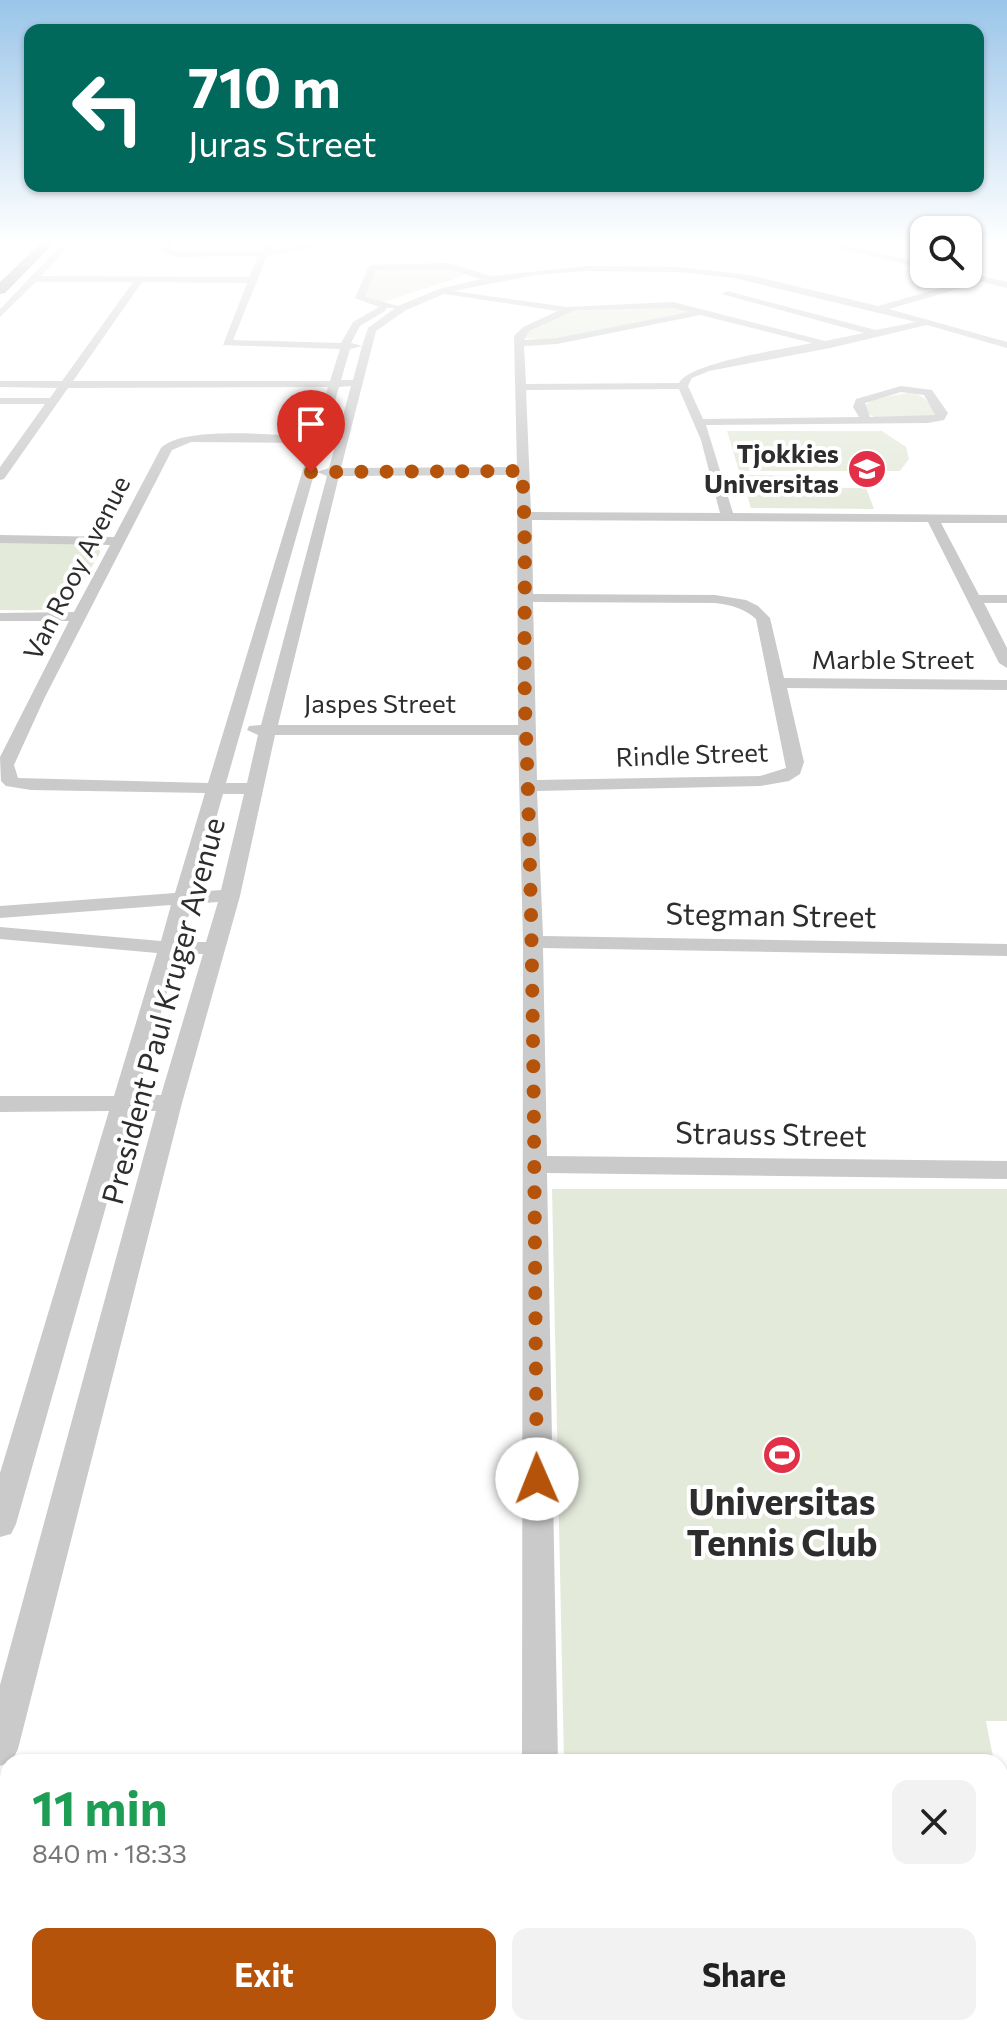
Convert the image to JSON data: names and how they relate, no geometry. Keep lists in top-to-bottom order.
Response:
{
  "streets": {
    "street": [
      "Van Rooy Avenue",
      "Marble Street",
      "Jaspes Street",
      "Rindle Street",
      "Stegman Street",
      "President Paul Kruger Avenue",
      "Strauss Street"
    ]
  },
  "crossings": [
    ["Van Rooy Avenue", "President Paul Kruger Avenue"],
    ["Marble Street", "Rindle Street"],
    ["Jaspes Street", "President Paul Kruger Avenue"]
  ],
  "places": {
    "school or university": ["Tjokkies Universitas"],
    "sports": ["Universitas Tennis Club"]
  },
  "page": {
    "turn": ["710 m", "Juras Street"],
    "heading": ["11 min", "840 m · 18:33"],
    "buttons": ["Exit", "Share"]
  }
}
